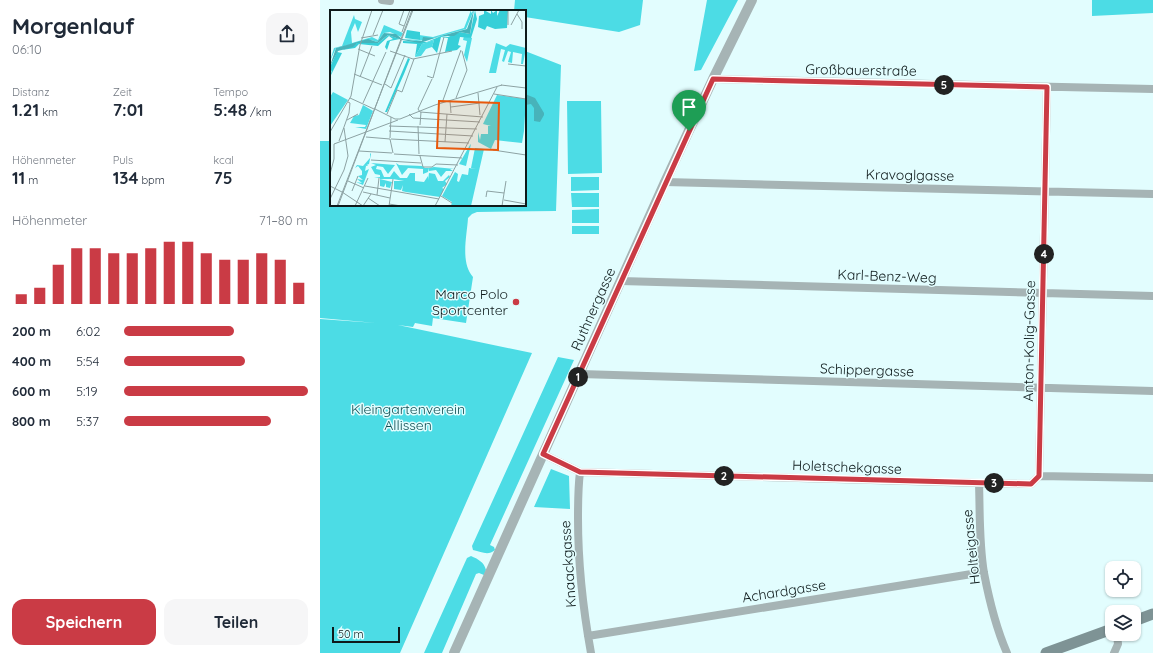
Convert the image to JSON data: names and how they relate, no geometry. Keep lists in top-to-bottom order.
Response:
{
  "streets": {
    "street": [
      "Großbauerstraße",
      "Kravoglgasse",
      "Karl-Benz-Weg",
      "Ruthnergasse",
      "Anton-Kolig-Gasse",
      "Schippergasse",
      "Holetschekgasse",
      "Holteigasse",
      "Knaackgasse",
      "Achardgasse"
    ]
  },
  "crossings": [
    ["Großbauerstraße", "Ruthnergasse"],
    ["Großbauerstraße", "Anton-Kolig-Gasse"],
    ["Kravoglgasse", "Ruthnergasse"],
    ["Kravoglgasse", "Anton-Kolig-Gasse"],
    ["Karl-Benz-Weg", "Ruthnergasse"],
    ["Karl-Benz-Weg", "Anton-Kolig-Gasse"],
    ["Ruthnergasse", "Schippergasse"],
    ["Ruthnergasse", "Holetschekgasse"],
    ["Anton-Kolig-Gasse", "Schippergasse"],
    ["Anton-Kolig-Gasse", "Holetschekgasse"],
    ["Holetschekgasse", "Holteigasse"],
    ["Holetschekgasse", "Knaackgasse"],
    ["Holteigasse", "Achardgasse"],
    ["Knaackgasse", "Achardgasse"]
  ],
  "parks": ["Kleingartenverein Allissen"],
  "places": ["Marco Polo Sportcenter"],
  "scale_bar": "50 m",
  "page": {
    "heading": ["Morgenlauf", "06:10"],
    "stats": [
      ["Distanz", "1.21 km"],
      ["Zeit", "7:01"],
      ["Tempo", "5:48 /km"],
      ["Höhenmeter", "11 m"],
      ["Puls", "134 bpm"],
      ["kcal", "75"]
    ],
    "pins": [
      "5",
      "4",
      "1",
      "2",
      "3"
    ],
    "chart": ["Höhenmeter", "71–80 m"],
    "list": [
      {
        "name": "200 m",
        "note": "6:02"
      },
      {
        "name": "400 m",
        "note": "5:54"
      },
      {
        "name": "600 m",
        "note": "5:19"
      },
      {
        "name": "800 m",
        "note": "5:37"
      }
    ],
    "buttons": ["Speichern", "Teilen"],
    "scale": "50 m"
  }
}
